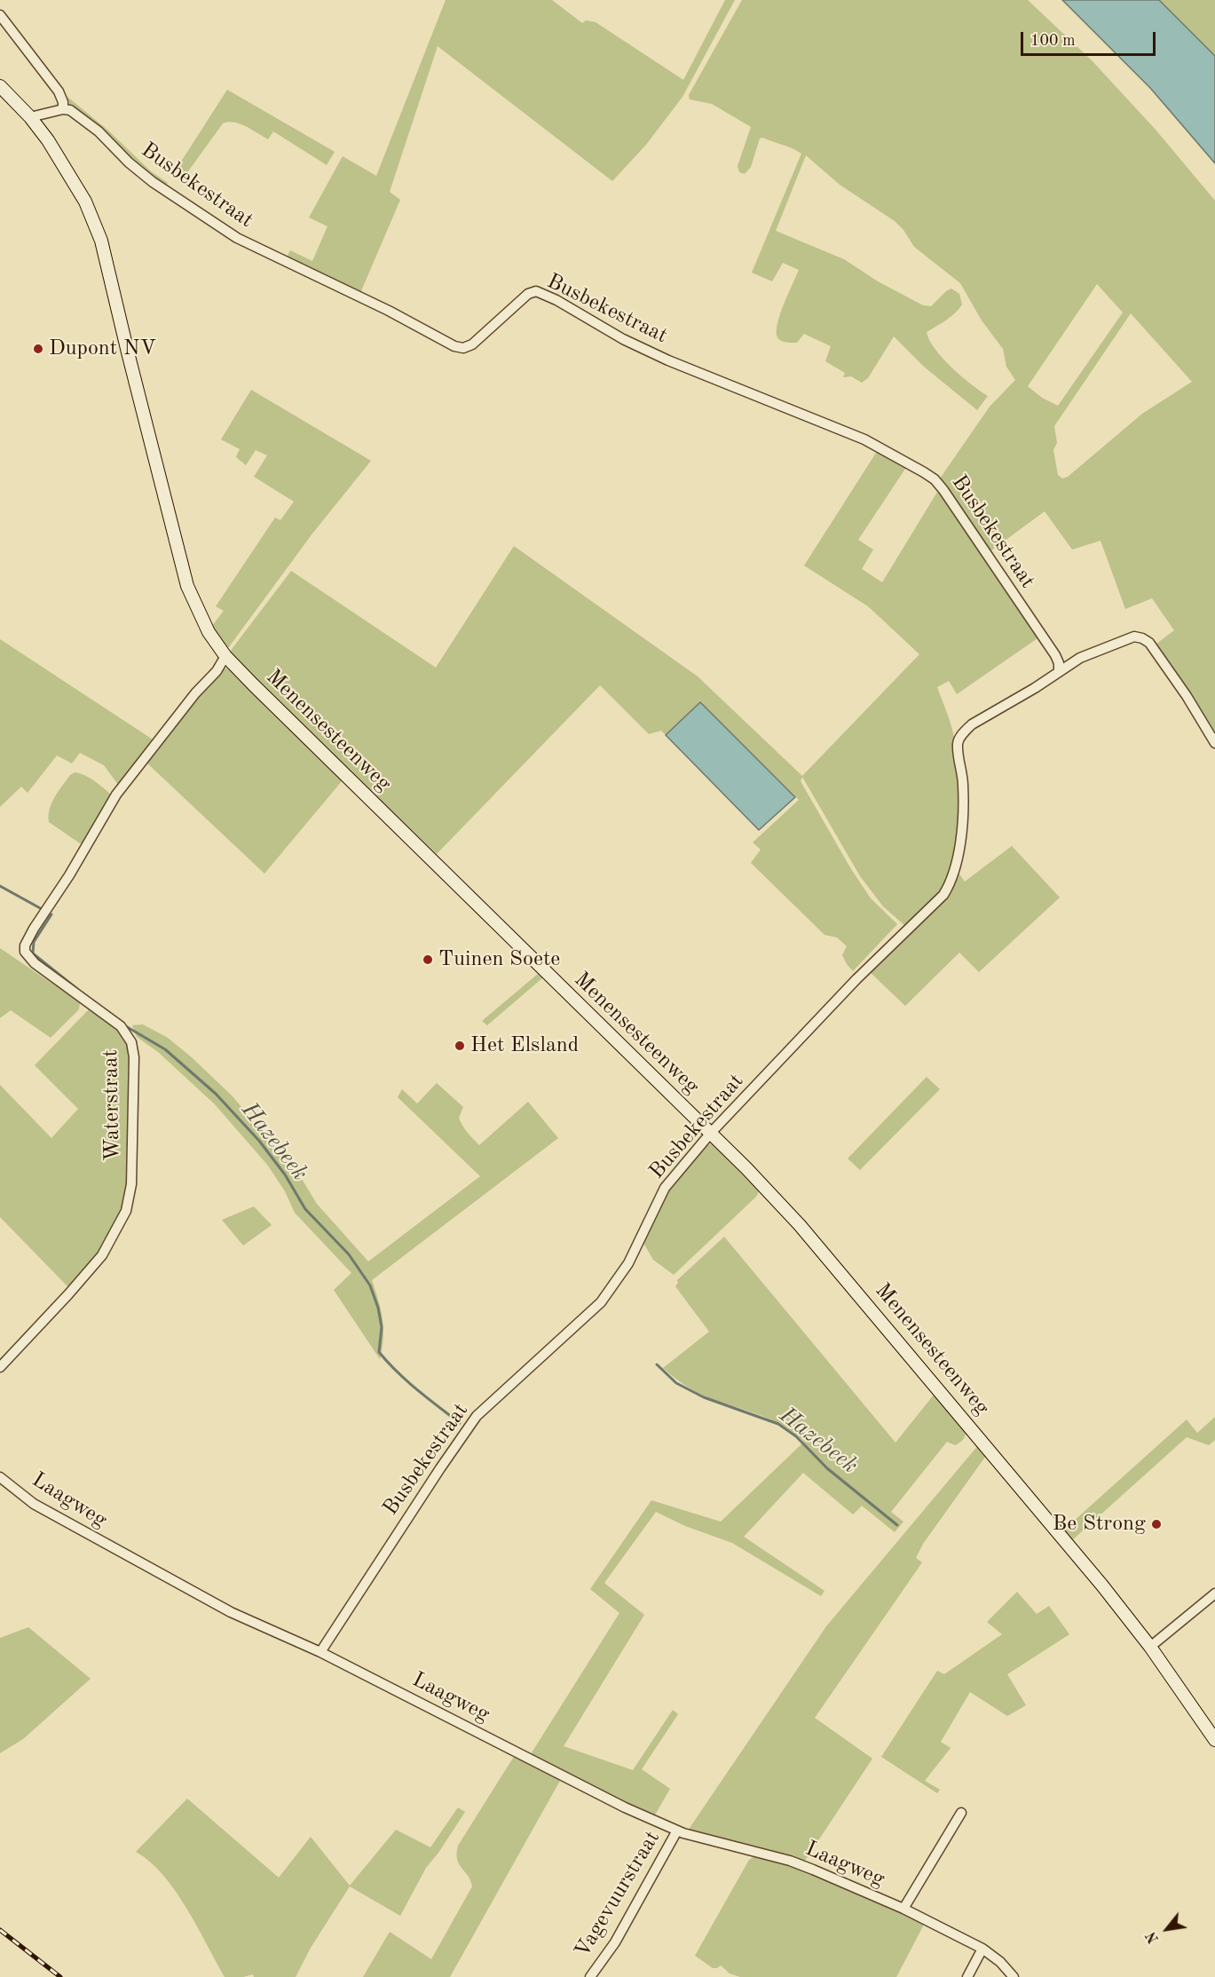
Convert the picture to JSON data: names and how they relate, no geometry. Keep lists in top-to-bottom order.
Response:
{
  "streets": {
    "street": [
      "Busbekestraat",
      "Menensesteenweg",
      "Waterstraat",
      "Laagweg",
      "Vagevuurstraat"
    ]
  },
  "crossings": [
    ["Busbekestraat", "Menensesteenweg"],
    ["Busbekestraat", "Laagweg"],
    ["Menensesteenweg", "Waterstraat"],
    ["Laagweg", "Vagevuurstraat"]
  ],
  "water": ["Hazebeek"],
  "places": [
    "Dupont NV",
    "Tuinen Soete",
    "Het Elsland",
    "Be Strong"
  ],
  "scale_bar": "100 m",
  "north": "bottom left"
}
